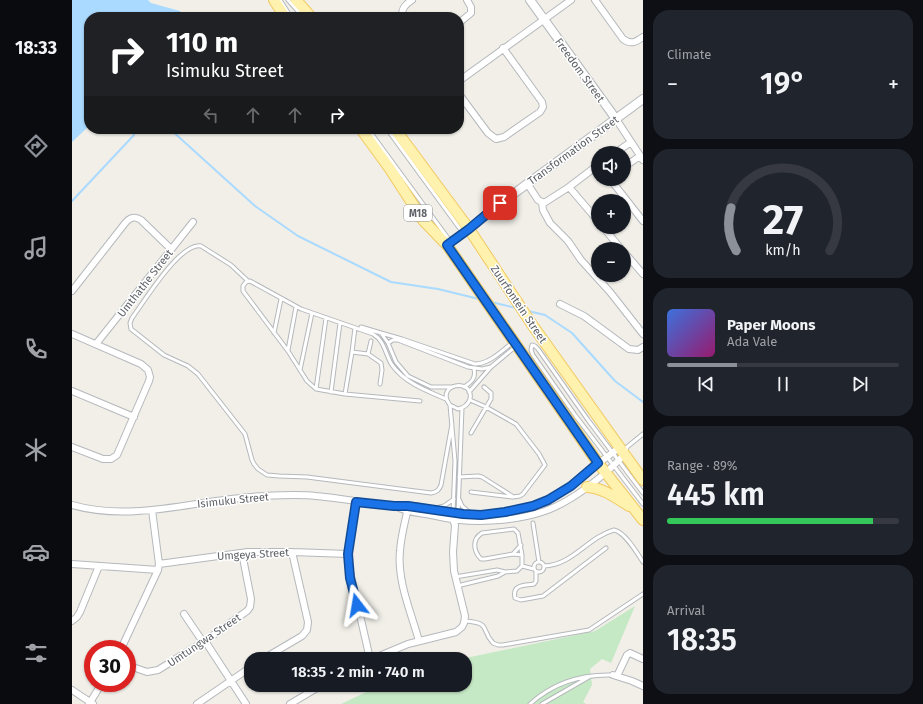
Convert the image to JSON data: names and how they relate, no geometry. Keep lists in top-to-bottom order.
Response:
{
  "streets": {
    "main road": ["M18", "Zuurfontein Street"],
    "street": [
      "Freedom Street",
      "Transformation Street",
      "Umthathe Street",
      "Isimuku Street",
      "Umgeya Street",
      "Umtungwa Street"
    ]
  },
  "crossings": [
    ["Freedom Street", "Transformation Street"],
    ["Transformation Street", "M18"],
    ["Transformation Street", "Zuurfontein Street"],
    ["M18", "Isimuku Street"],
    ["Zuurfontein Street", "Isimuku Street"],
    ["Umgeya Street", "Umtungwa Street"]
  ],
  "page": {
    "tabs": "18:33",
    "tile": [
      "Climate",
      ["Range · 89%", "445 km"],
      ["Arrival", "18:35"]
    ],
    "turn": ["110 m", "Isimuku Street"],
    "heat": ["−", "19°", "+"],
    "map_buttons": ["+", "−"],
    "song": ["Paper Moons", "Ada Vale"],
    "limit": "30",
    "trip": "18:35 · 2 min · 740 m",
    "gauge": ["27", "km/h"]
  }
}
